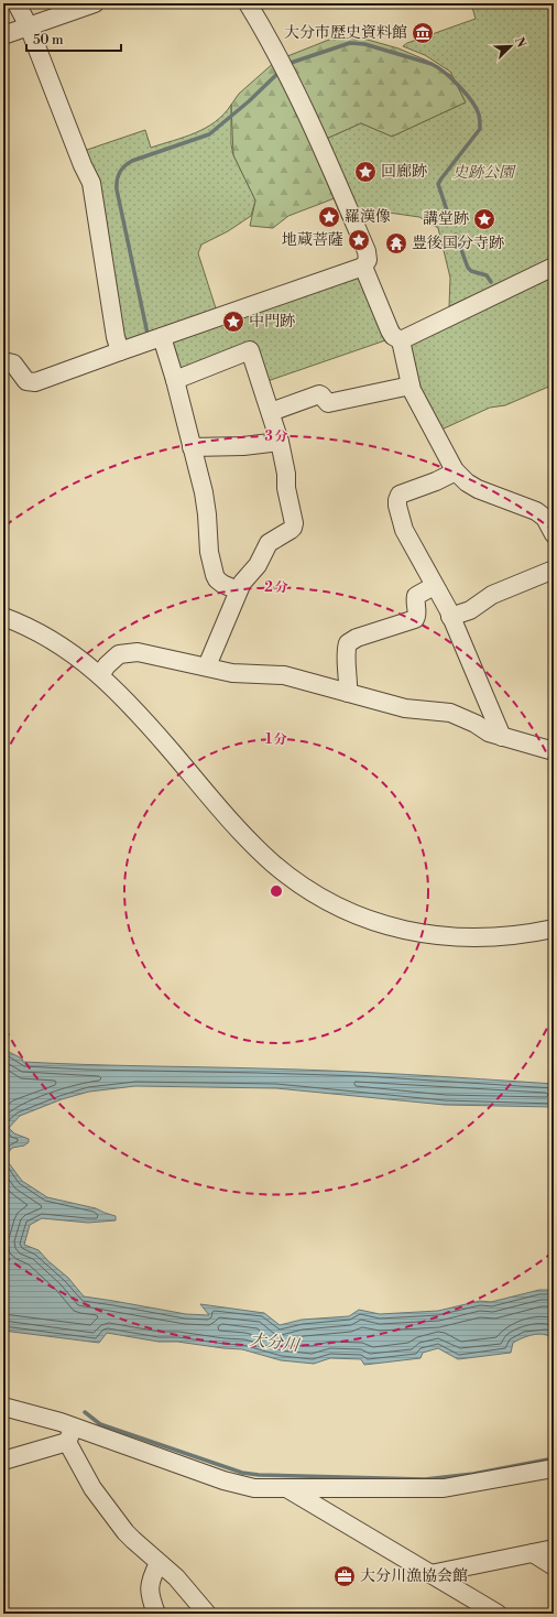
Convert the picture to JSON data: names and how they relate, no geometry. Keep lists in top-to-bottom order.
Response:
{
  "water": ["大分川"],
  "parks": ["史跡公園"],
  "places": {
    "museum": ["大分市歴史資料館"],
    "place": [
      "回廊跡",
      "羅漢像",
      "講堂跡",
      "地蔵菩薩",
      "中門跡"
    ],
    "temple": ["豊後国分寺跡"],
    "office": ["大分川漁協会館"]
  },
  "scale_bar": "50 m",
  "north": "top right",
  "rings": ["3 分", "2 分", "1 分"]
}
